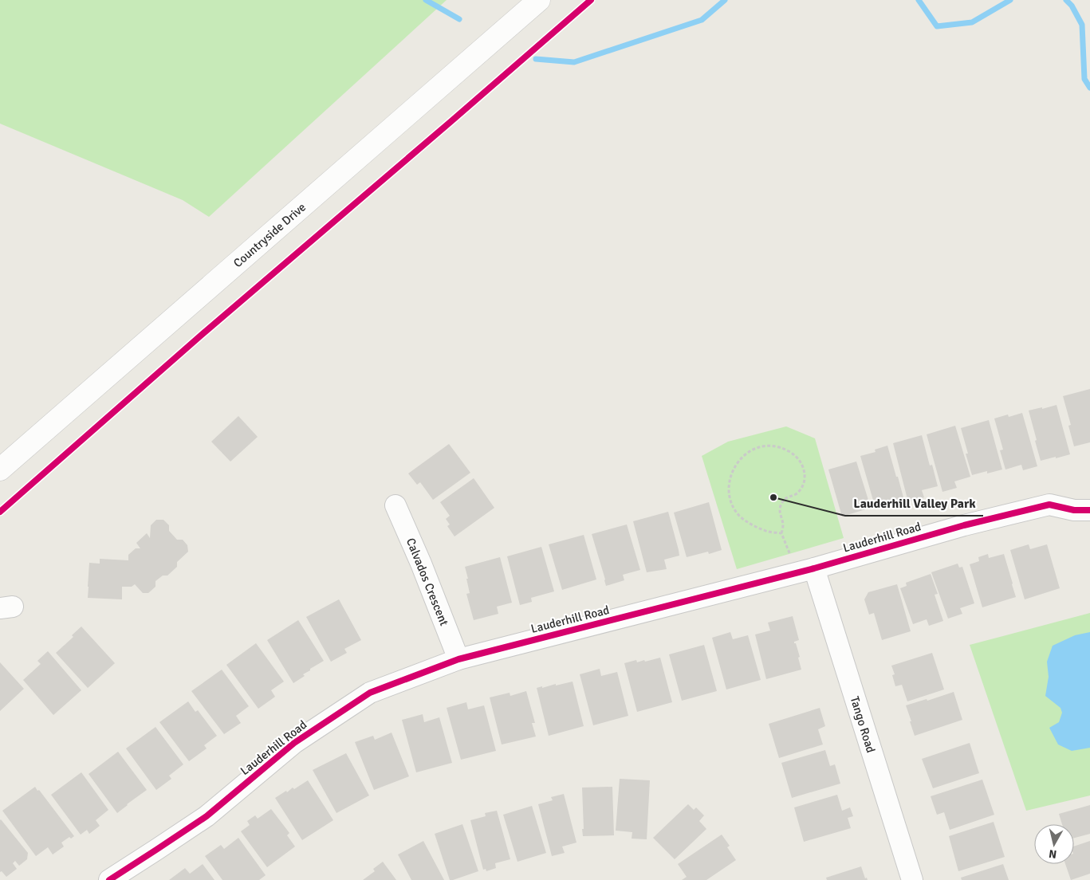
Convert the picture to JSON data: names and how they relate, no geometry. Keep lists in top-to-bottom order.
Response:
{
  "streets": {
    "main road": ["Countryside Drive"],
    "street": ["Lauderhill Road", "Calvados Crescent", "Tango Road"]
  },
  "crossings": [
    ["Lauderhill Road", "Calvados Crescent"],
    ["Lauderhill Road", "Tango Road"]
  ],
  "places": ["Lauderhill Valley Park"],
  "north": "bottom"
}
